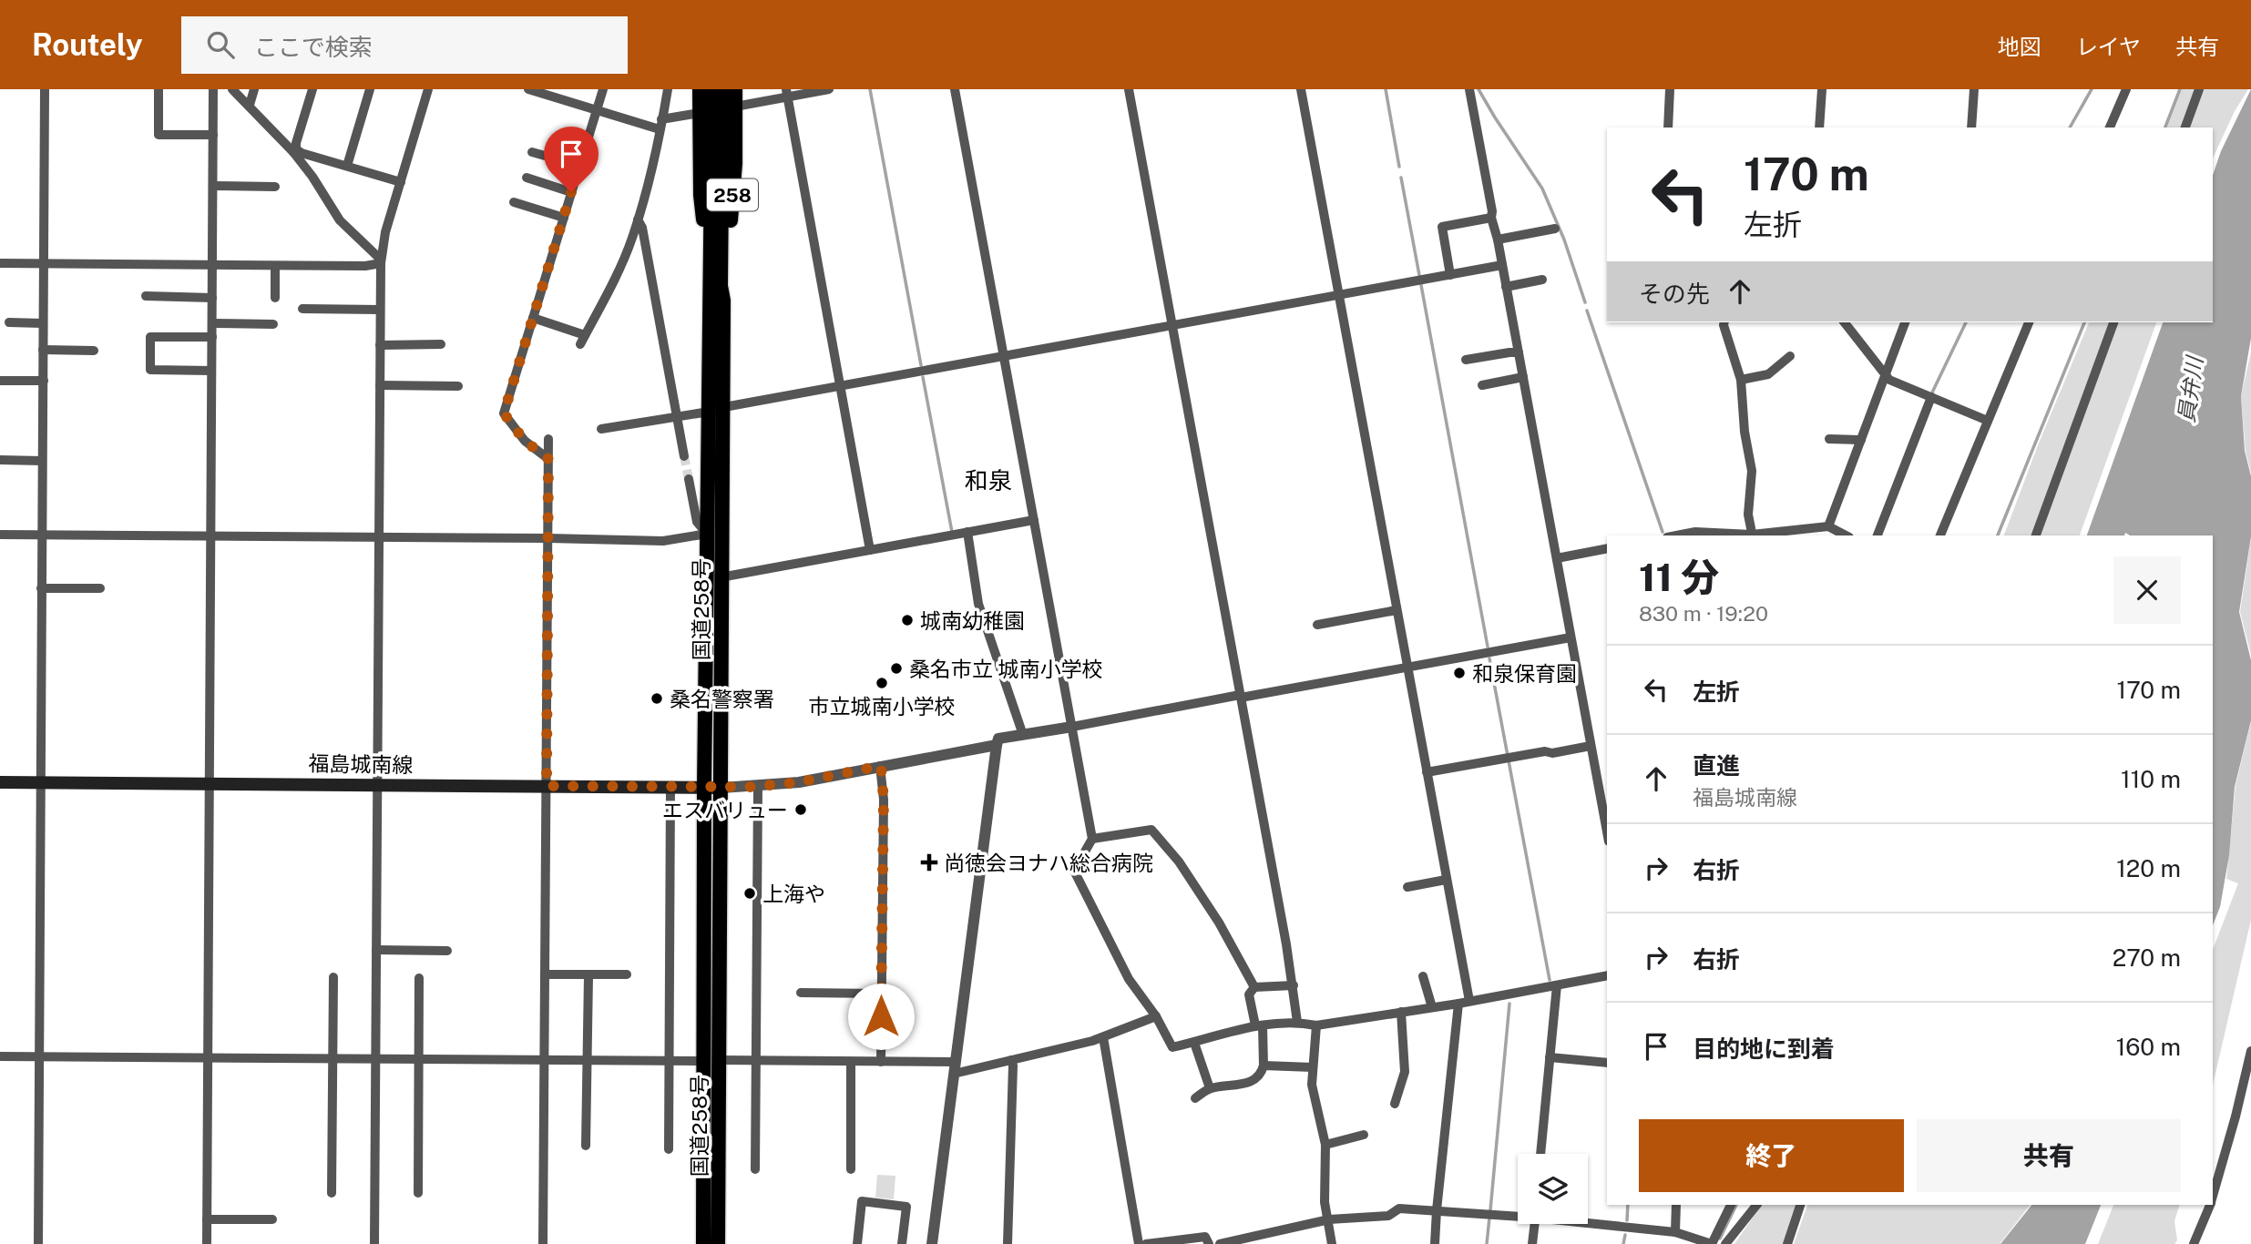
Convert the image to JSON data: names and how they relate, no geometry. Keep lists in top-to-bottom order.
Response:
{
  "streets": {
    "highway": ["258", "国道258号"],
    "main road": ["福島城南線"]
  },
  "crossings": [
    ["258", "国道258号"],
    ["国道258号", "福島城南線"]
  ],
  "districts": ["和泉"],
  "water": ["員弁川"],
  "places": {
    "other": [
      "城南幼稚園",
      "桑名市立 城南小学校",
      "和泉保育園",
      "市立城南小学校",
      "桑名警察署",
      "エスバリュー",
      "上海や"
    ],
    "health": ["尚徳会ヨナハ総合病院"]
  },
  "page": {
    "header": "Routely",
    "search": "ここで検索",
    "nav": ["地図", "レイヤ", "共有"],
    "turn": ["170 m", "左折"],
    "then": "その先",
    "heading": ["11 分", "830 m · 19:20"],
    "list": [
      {
        "name": "左折",
        "value": "170 m"
      },
      {
        "name": "直進",
        "note": "福島城南線",
        "value": "110 m"
      },
      {
        "name": "右折",
        "value": "120 m"
      },
      {
        "name": "右折",
        "value": "270 m"
      },
      {
        "name": "目的地に到着",
        "value": "160 m"
      }
    ],
    "buttons": ["終了", "共有"]
  }
}
